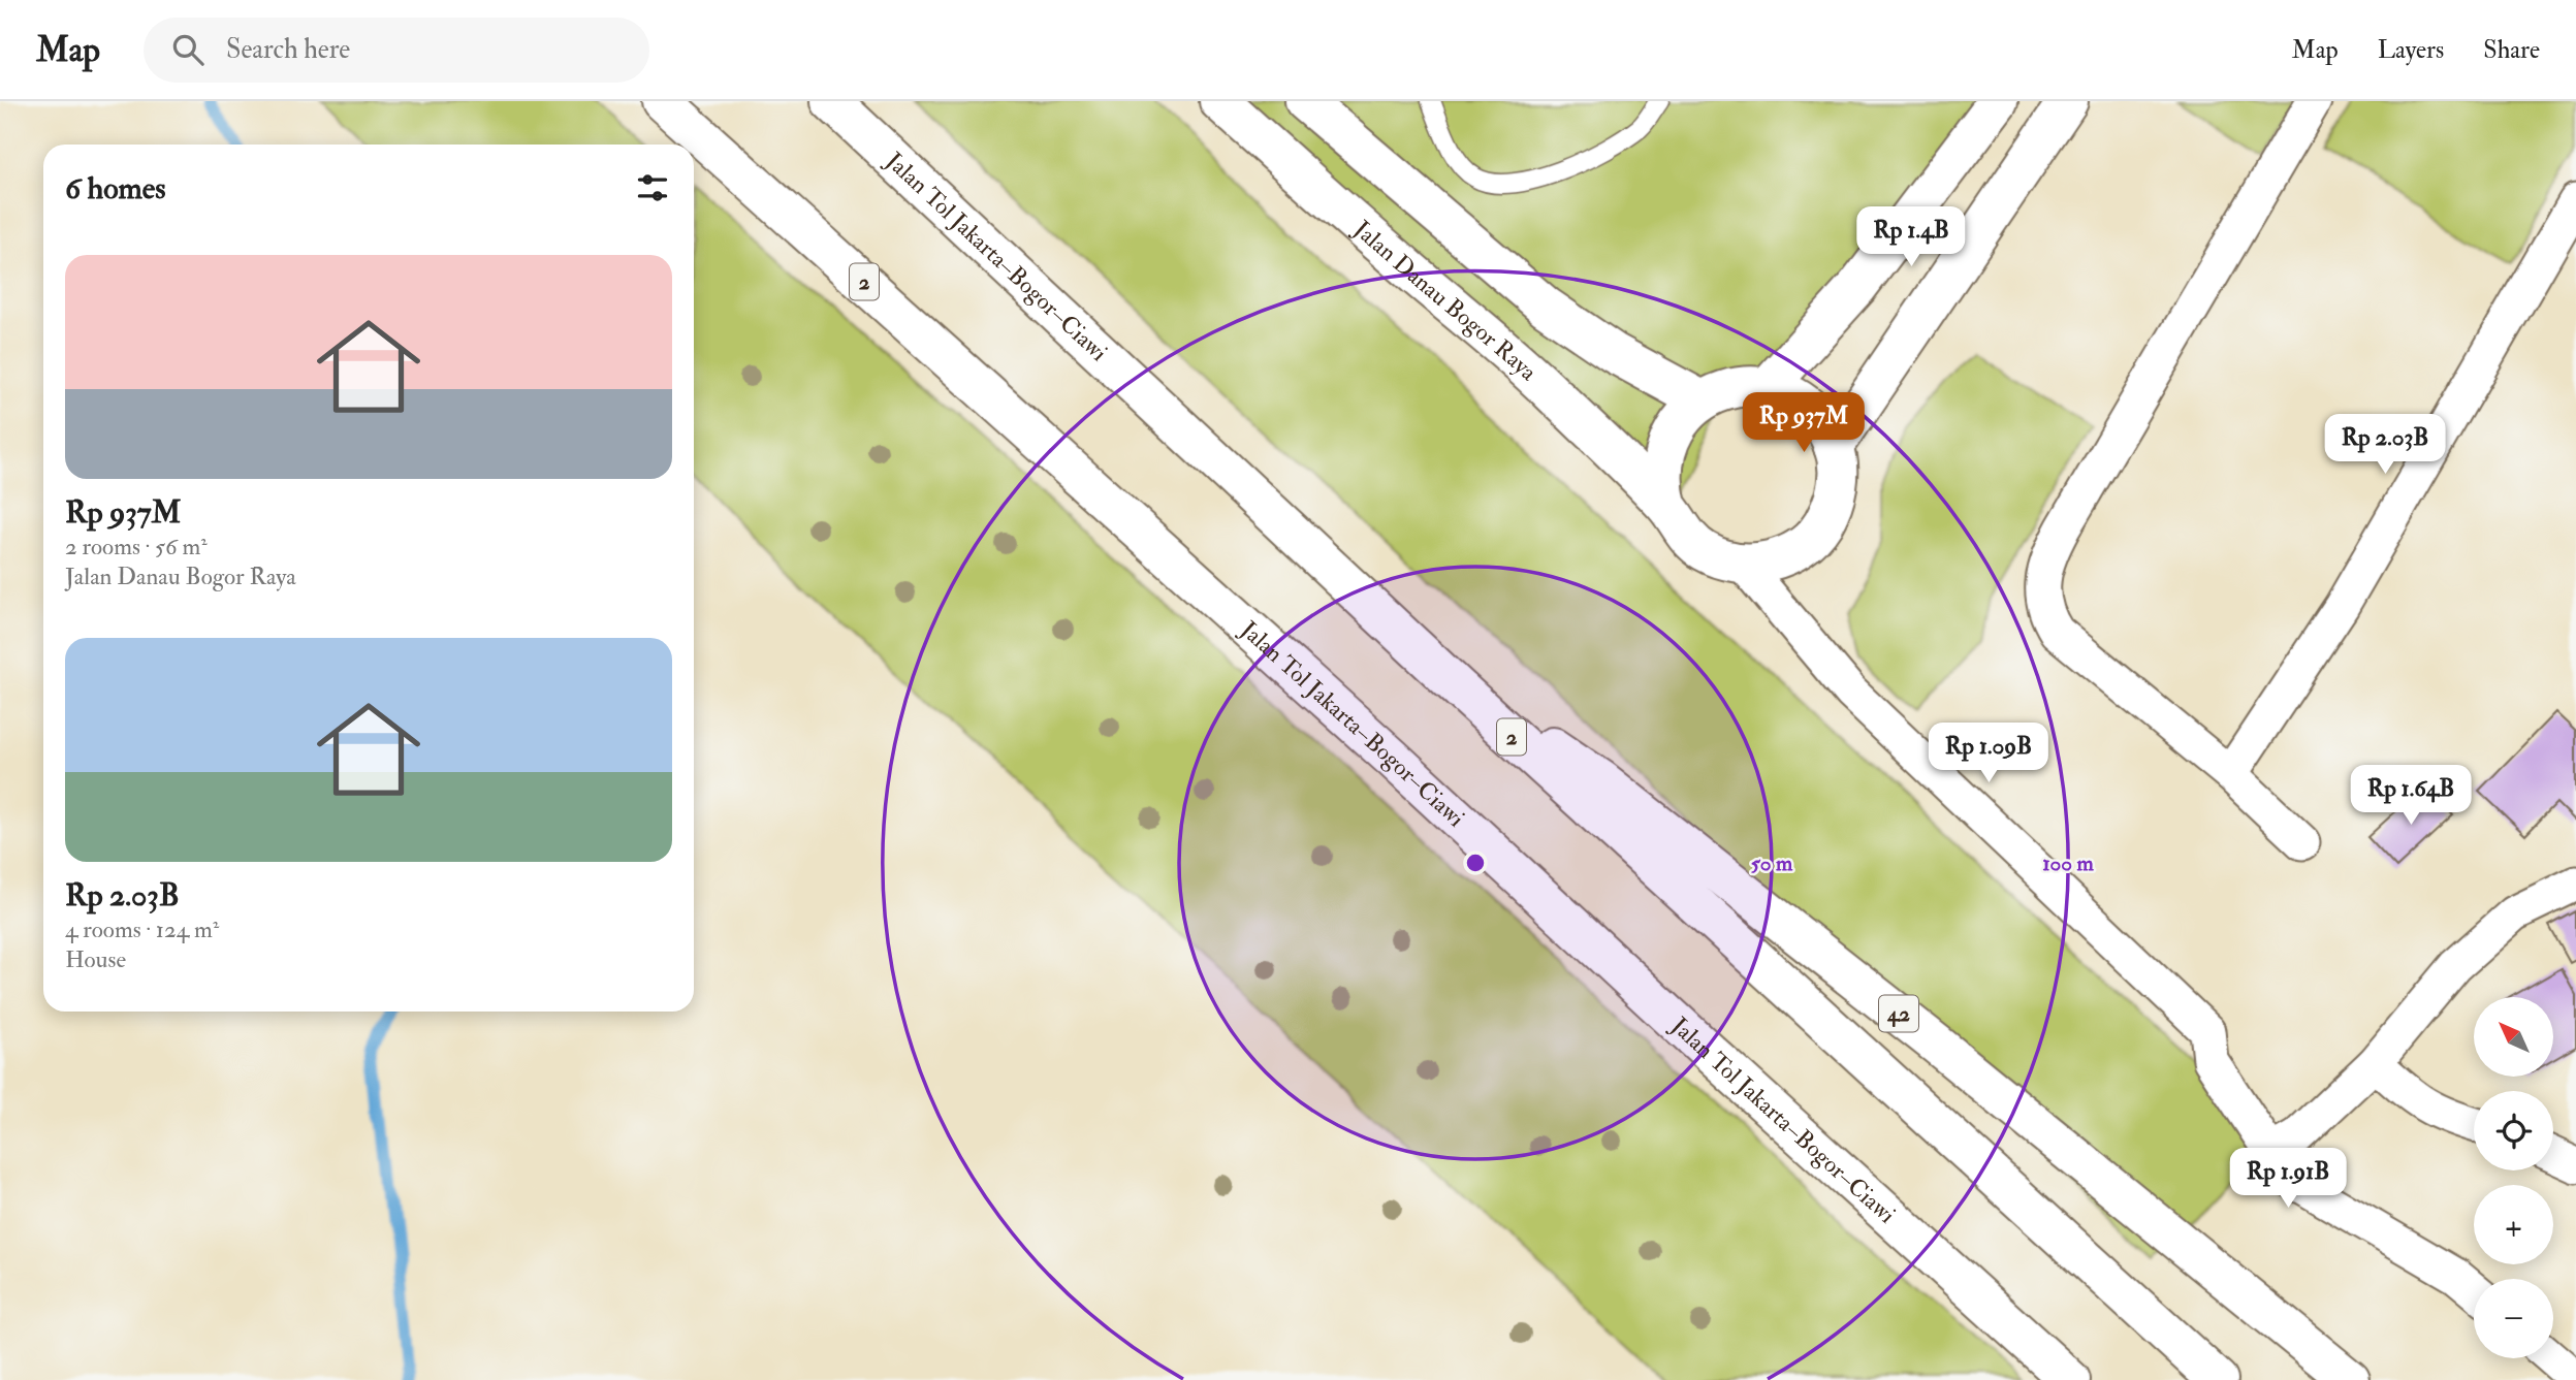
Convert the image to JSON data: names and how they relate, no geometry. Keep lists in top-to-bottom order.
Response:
{
  "streets": {
    "main road": [
      "Jalan Tol Jakarta–Bogor–Ciawi",
      "2",
      "Jalan Danau Bogor Raya",
      "42"
    ]
  },
  "crossings": [
    ["Jalan Tol Jakarta–Bogor–Ciawi", "42"]
  ],
  "north": "top left",
  "page": {
    "header": "Map",
    "search": "Search here",
    "nav": ["Map", "Layers", "Share"],
    "heading": "6 homes",
    "price": [
      "Rp 1.4B",
      "Rp 937M",
      "Rp 2.03B",
      "Rp 1.09B",
      "Rp 1.64B",
      "Rp 1.91B"
    ],
    "list": [
      {
        "name": "Rp 937M",
        "note": "2 rooms · 56 m² · Jalan Danau Bogor Raya"
      },
      {
        "name": "Rp 2.03B",
        "note": "4 rooms · 124 m² · House"
      }
    ],
    "map_buttons": ["+", "−"]
  },
  "rings": ["50 m", "100 m"]
}
